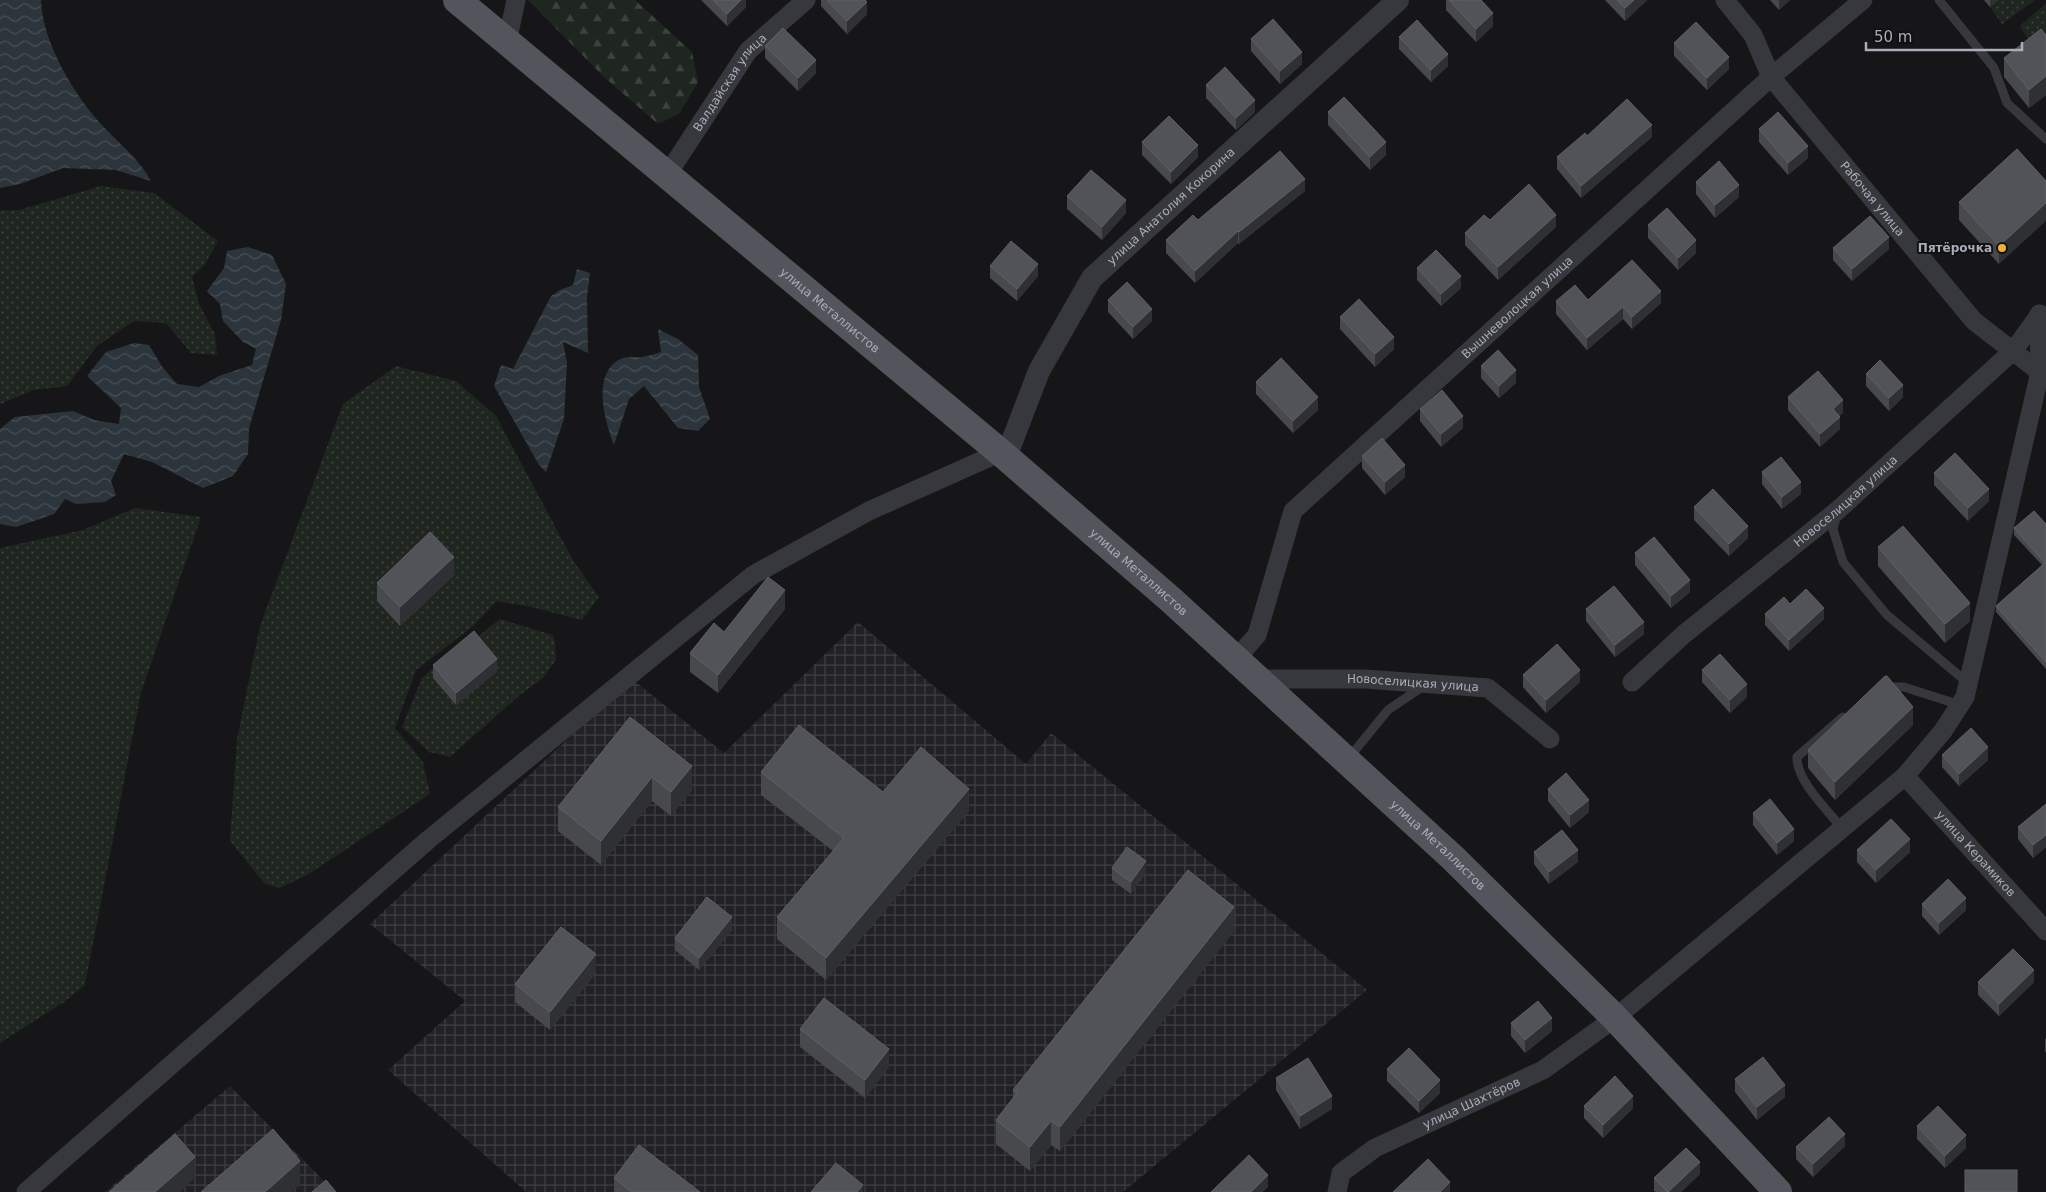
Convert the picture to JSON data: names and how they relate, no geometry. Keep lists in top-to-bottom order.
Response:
{
  "streets": {
    "main road": ["улица Металлистов"],
    "street": [
      "Валдайская улица",
      "Рабочая улица",
      "улица Анатолия Кокорина",
      "Вышневолоцкая улица",
      "Новоселицкая улица",
      "улица Керамиков",
      "улица Шахтёров"
    ]
  },
  "crossings": [
    ["Валдайская улица", "улица Металлистов"],
    ["Рабочая улица", "Вышневолоцкая улица"],
    ["Рабочая улица", "Новоселицкая улица"],
    ["Рабочая улица", "улица Шахтёров"],
    ["улица Анатолия Кокорина", "улица Металлистов"],
    ["Вышневолоцкая улица", "улица Металлистов"],
    ["улица Металлистов", "Новоселицкая улица"],
    ["улица Металлистов", "улица Шахтёров"],
    ["Новоселицкая улица", "улица Шахтёров"],
    ["улица Керамиков", "улица Шахтёров"]
  ],
  "places": ["Пятёрочка"],
  "scale_bar": "50 m"
}
